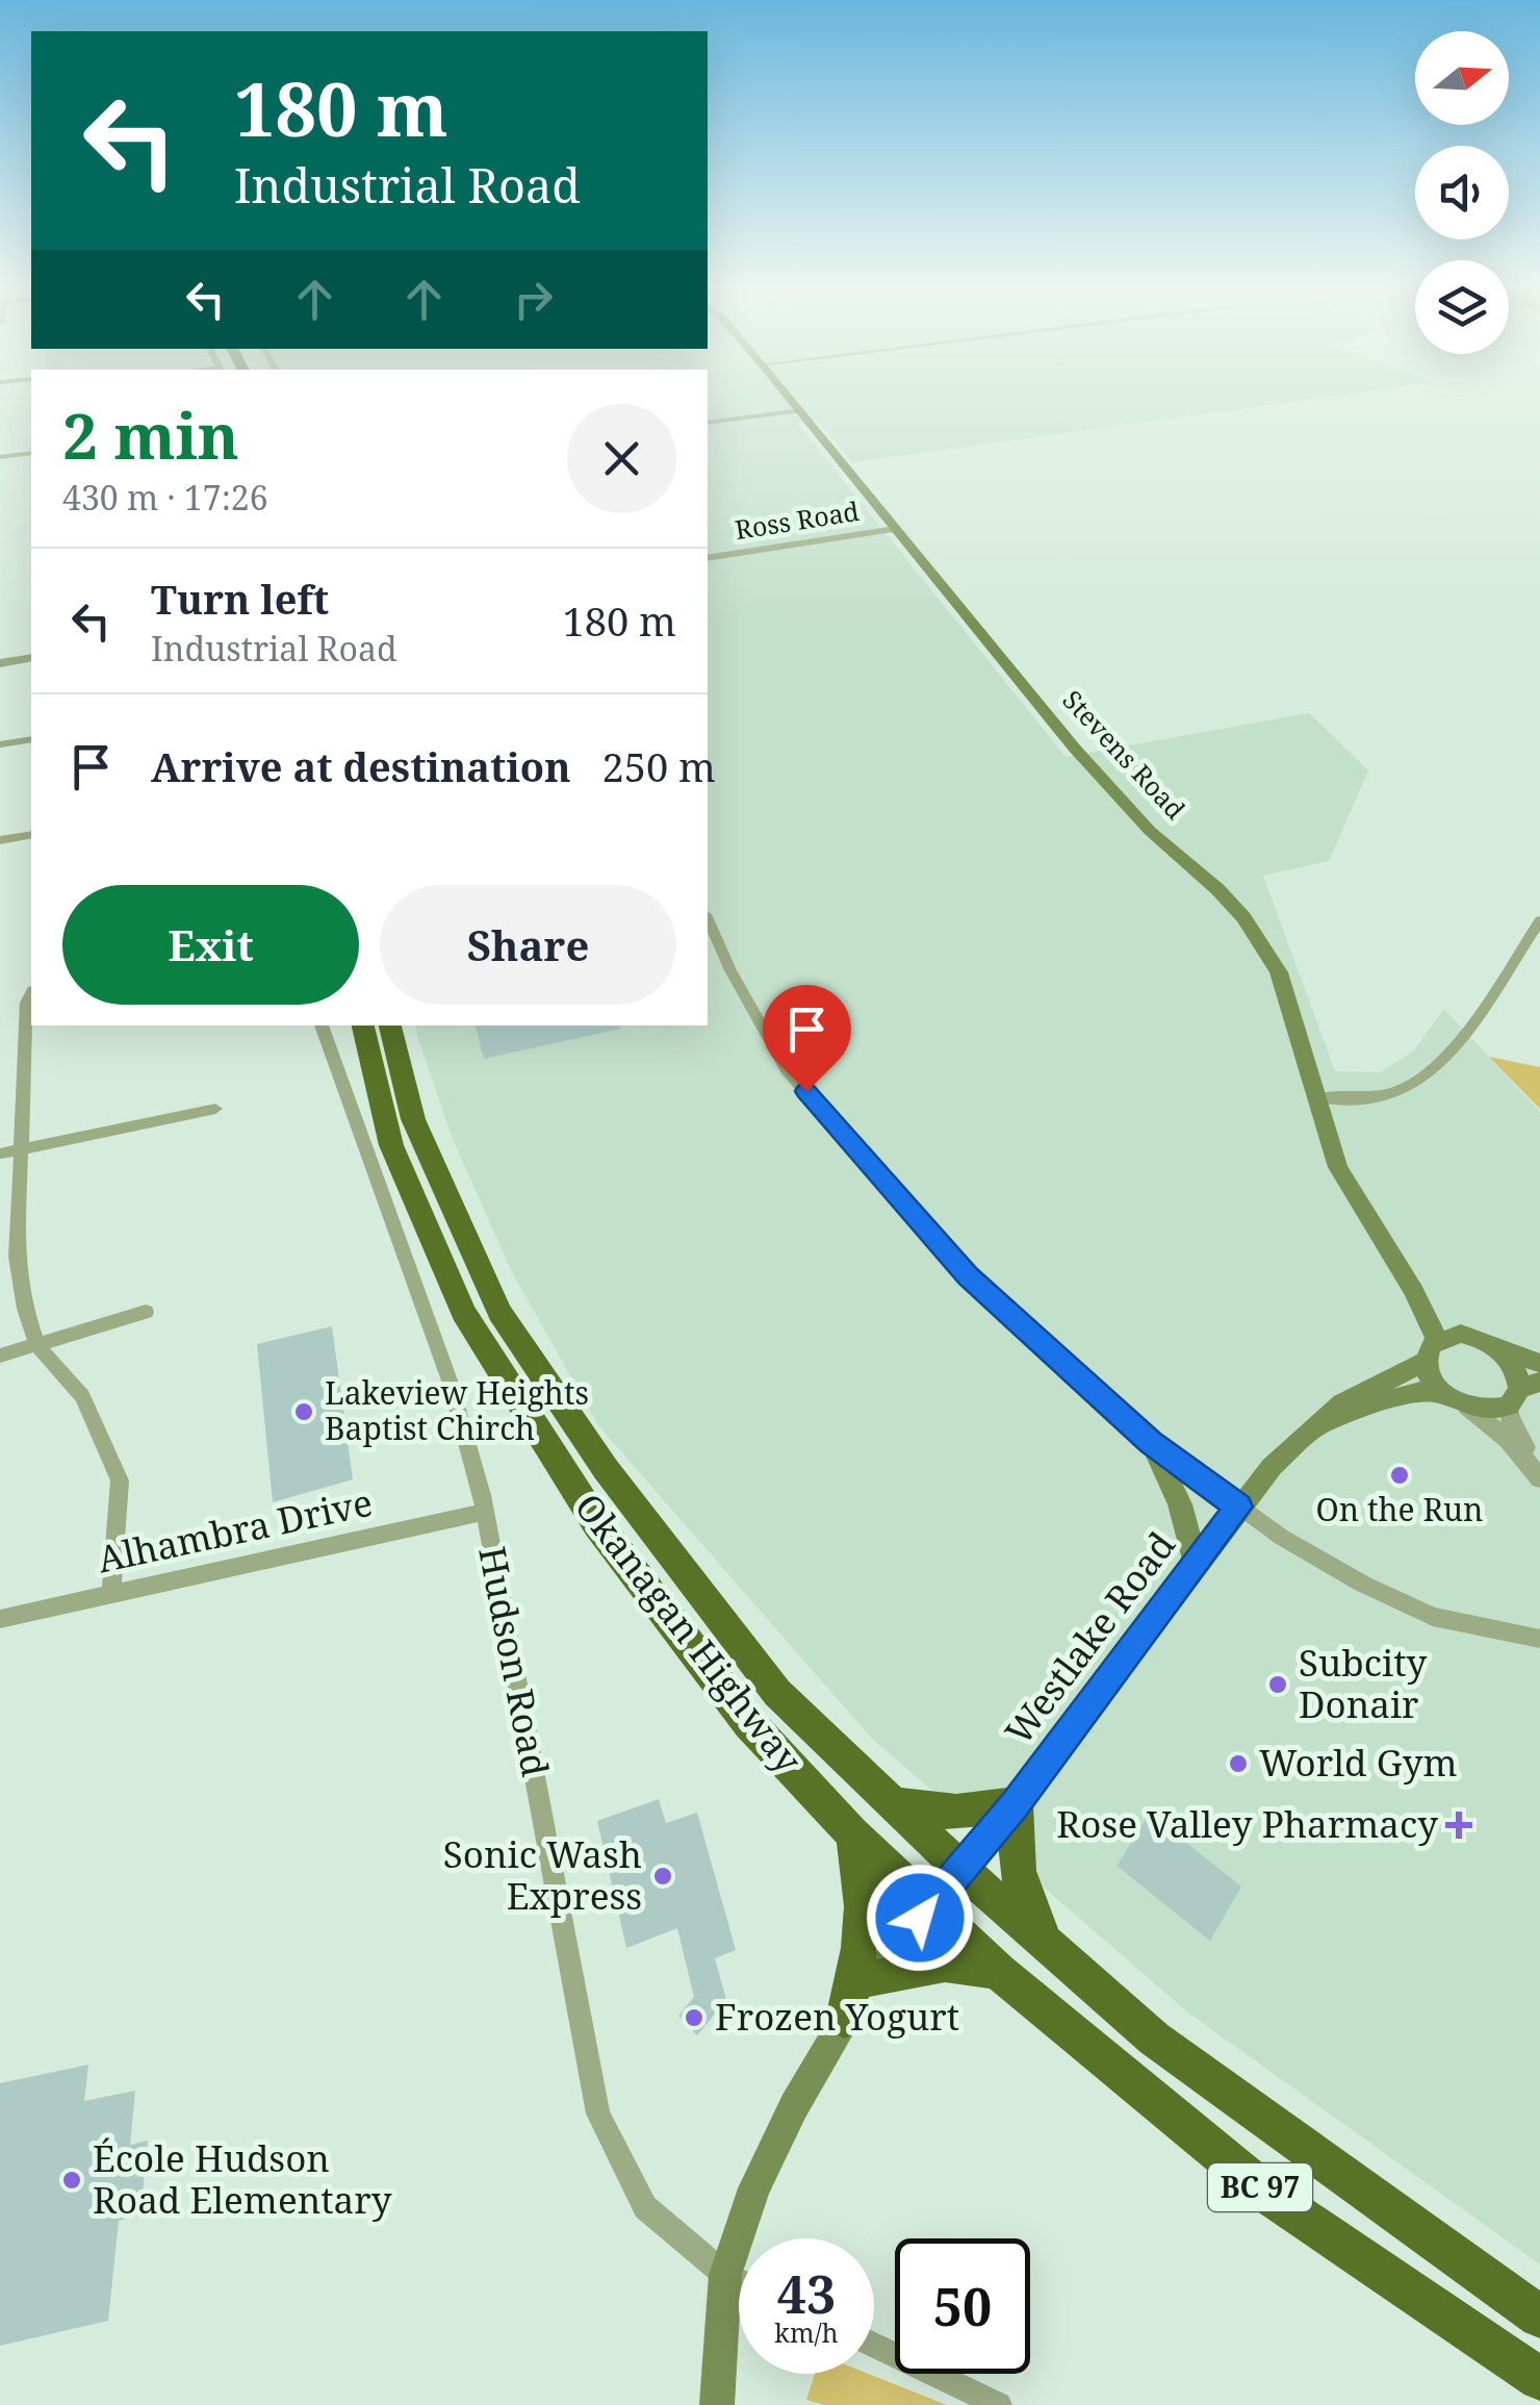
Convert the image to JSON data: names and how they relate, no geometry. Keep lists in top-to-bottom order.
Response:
{
  "streets": {
    "highway": ["Okanagan Highway", "BC 97"],
    "main road": ["Stevens Road", "Westlake Road"],
    "street": ["Ross Road", "Alhambra Drive", "Hudson Road"]
  },
  "crossings": [
    ["Ross Road", "Stevens Road"],
    ["Stevens Road", "Westlake Road"],
    ["Alhambra Drive", "Hudson Road"],
    ["Okanagan Highway", "Westlake Road"]
  ],
  "places": {
    "other": [
      "Lakeview Heights Baptist Chirch",
      "On the Run",
      "Subcity Donair",
      "World Gym",
      "Sonic Wash Express",
      "Frozen Yogurt",
      "École Hudson Road Elementary"
    ],
    "health": ["Rose Valley Pharmacy"]
  },
  "north": "right",
  "page": {
    "turn": ["180 m", "Industrial Road"],
    "heading": ["2 min", "430 m · 17:26"],
    "list": [
      {
        "name": "Turn left",
        "note": "Industrial Road",
        "value": "180 m"
      },
      {
        "name": "Arrive at destination",
        "value": "250 m"
      }
    ],
    "buttons": ["Exit", "Share"],
    "speed": "43 km/h",
    "limit": "50"
  }
}
